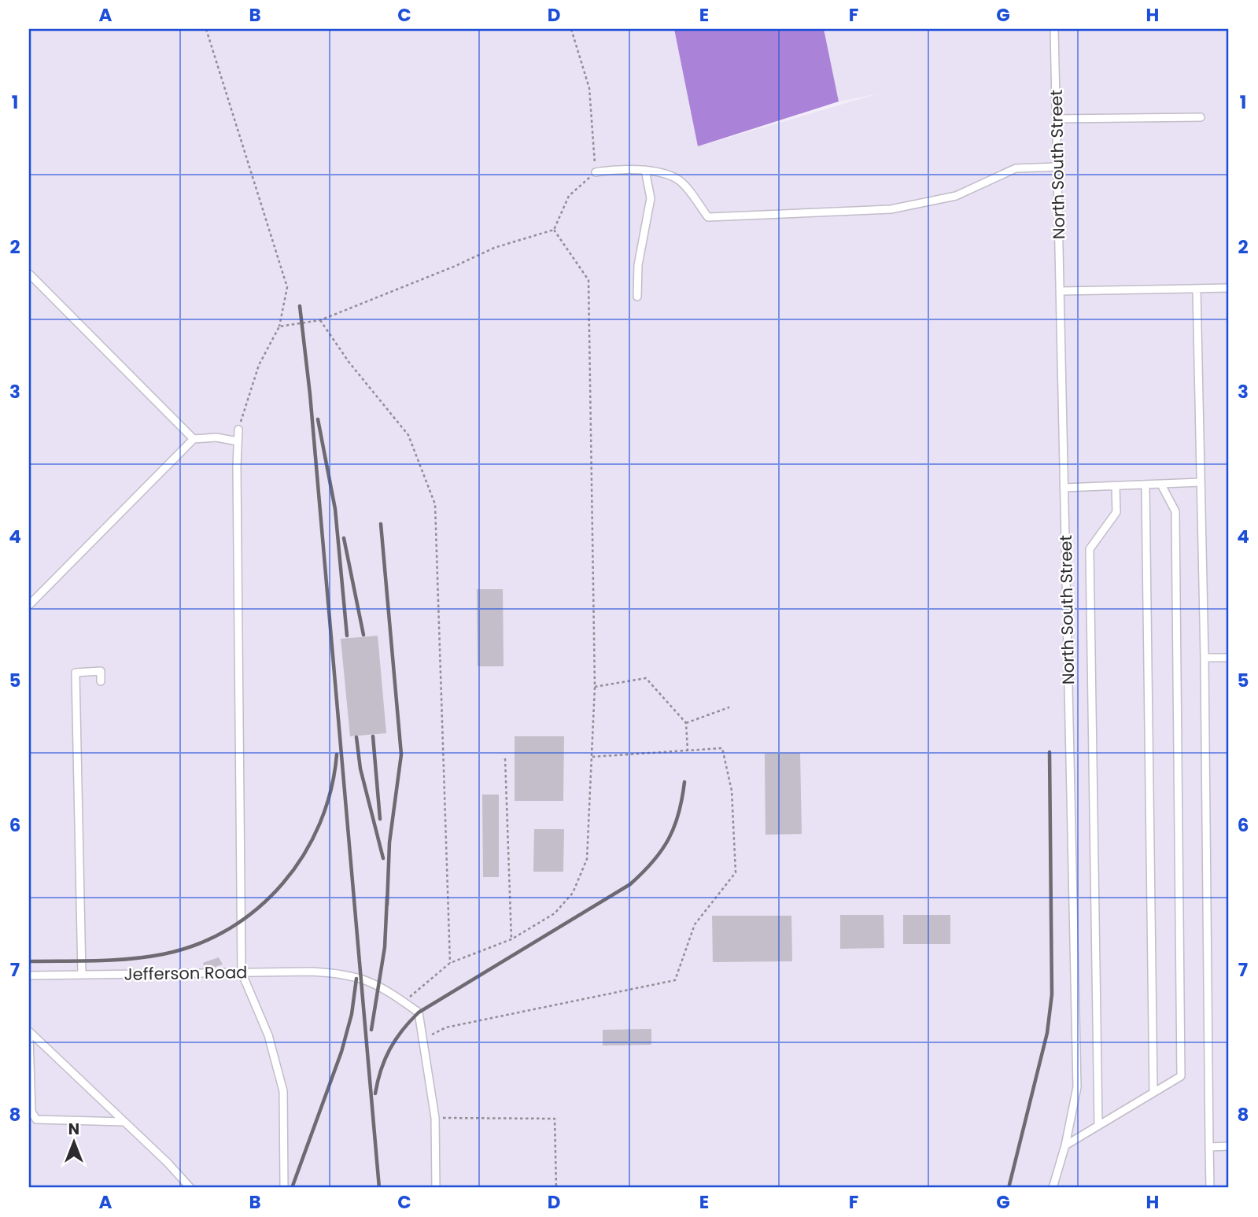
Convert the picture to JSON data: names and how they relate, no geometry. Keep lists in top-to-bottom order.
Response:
{
  "streets": {
    "lane": ["North South Street", "Jefferson Road"]
  },
  "north": "top",
  "grid": {
    "columns": [
      "A",
      "B",
      "C",
      "D",
      "E",
      "F",
      "G",
      "H"
    ],
    "rows": [
      "1",
      "2",
      "3",
      "4",
      "5",
      "6",
      "7",
      "8"
    ]
  }
}
